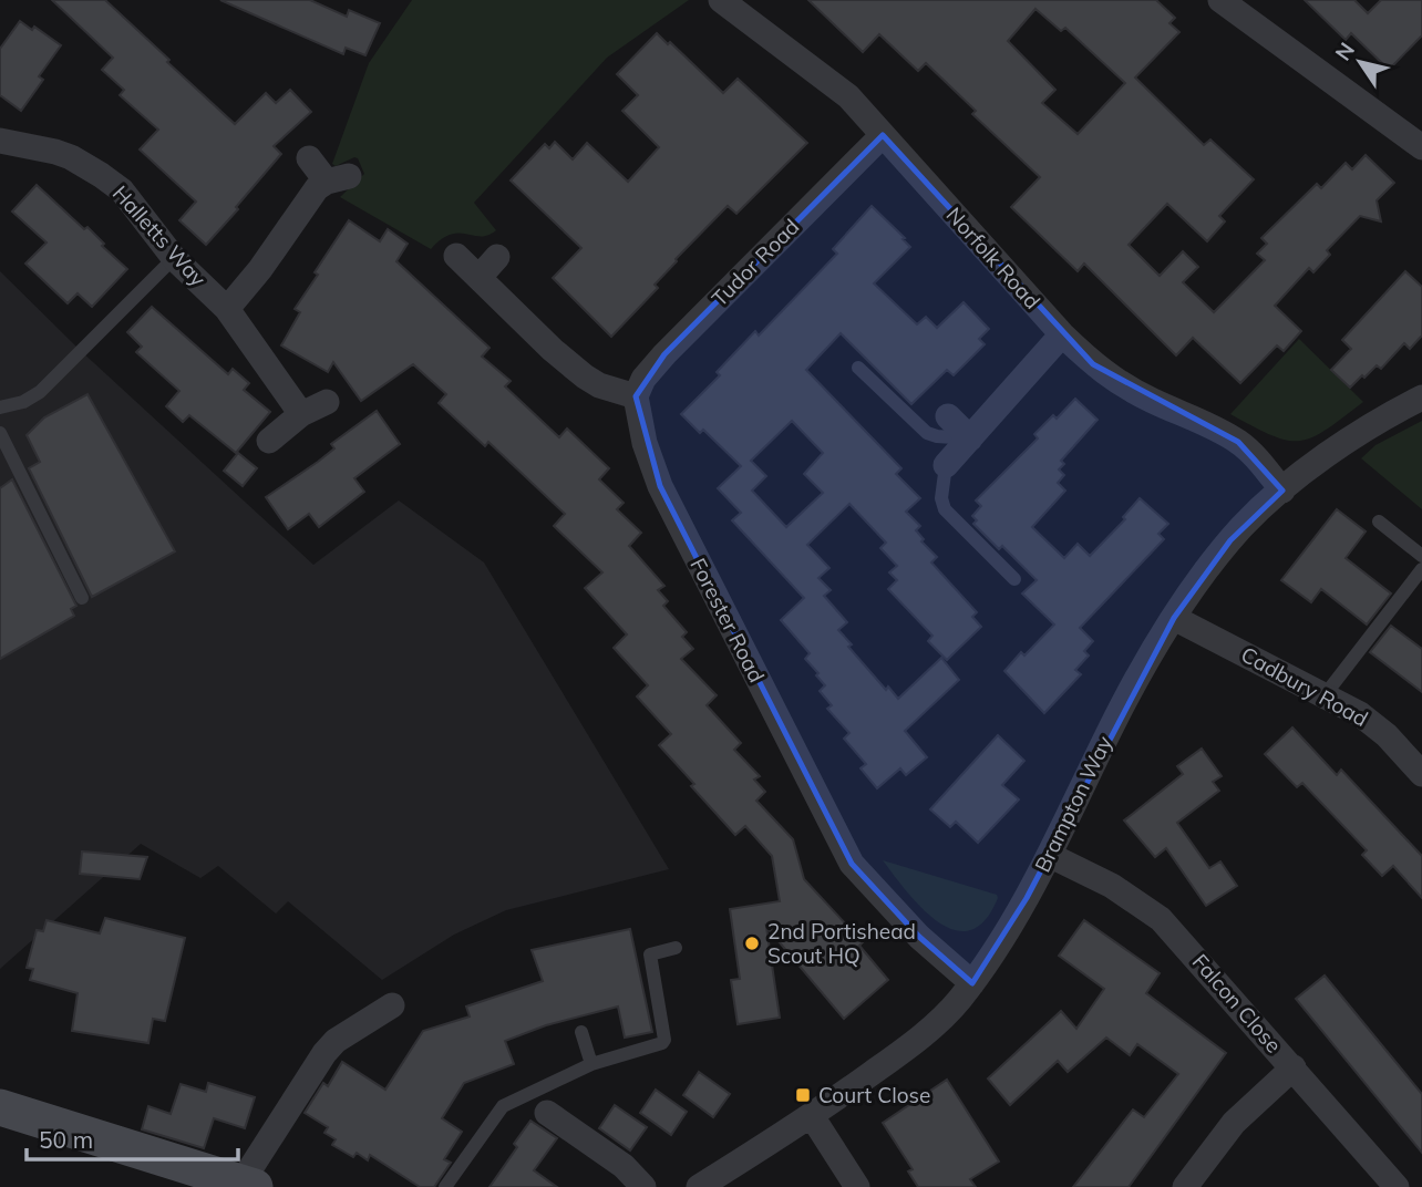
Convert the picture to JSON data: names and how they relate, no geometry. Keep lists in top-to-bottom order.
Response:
{
  "streets": {
    "street": [
      "Halletts Way",
      "Norfolk Road",
      "Tudor Road",
      "Forester Road",
      "Cadbury Road",
      "Brampton Way",
      "Falcon Close"
    ]
  },
  "crossings": [
    ["Norfolk Road", "Tudor Road"],
    ["Norfolk Road", "Brampton Way"],
    ["Tudor Road", "Forester Road"],
    ["Forester Road", "Brampton Way"],
    ["Cadbury Road", "Brampton Way"],
    ["Brampton Way", "Falcon Close"]
  ],
  "places": {
    "other": ["2nd Portishead Scout HQ"],
    "transit": ["Court Close"]
  },
  "scale_bar": "50 m",
  "north": "top left"
}
